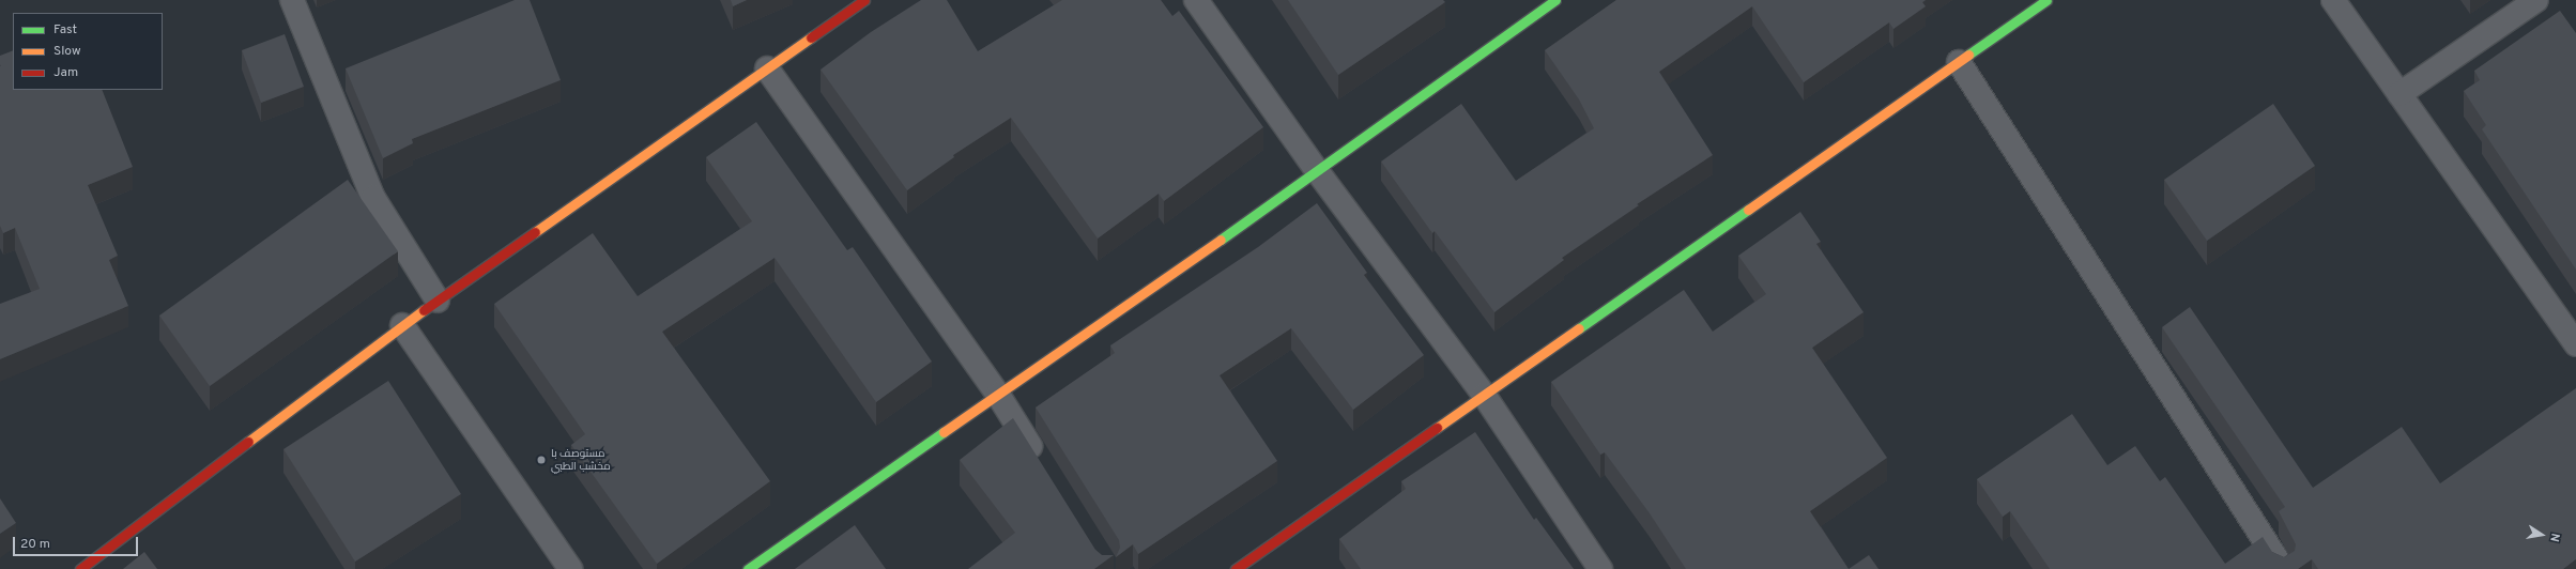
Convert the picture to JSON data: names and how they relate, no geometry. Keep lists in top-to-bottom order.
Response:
{
  "places": ["مستوصف با مخشب الطبي"],
  "legend": ["Fast", "Slow", "Jam"],
  "scale_bar": "20 m",
  "north": "right"
}
